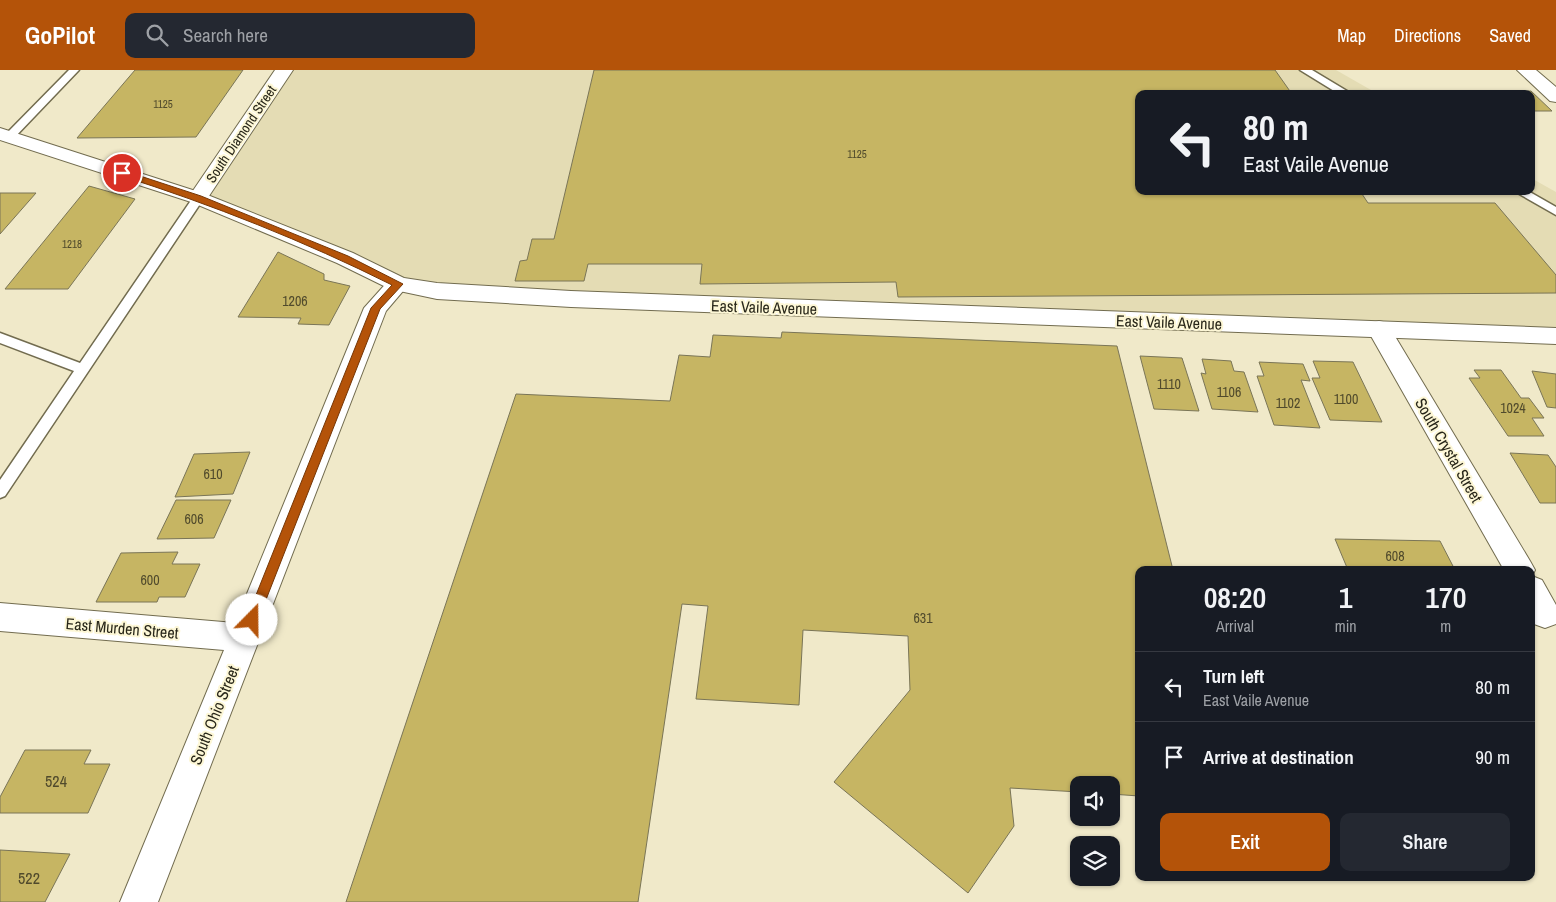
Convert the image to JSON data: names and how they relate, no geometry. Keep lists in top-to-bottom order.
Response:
{
  "streets": {
    "street": [
      "South Diamond Street",
      "East Vaile Avenue",
      "South Crystal Street",
      "East Murden Street",
      "South Ohio Street"
    ]
  },
  "crossings": [
    ["South Diamond Street", "East Vaile Avenue"],
    ["East Vaile Avenue", "South Crystal Street"],
    ["East Vaile Avenue", "South Ohio Street"],
    ["East Murden Street", "South Ohio Street"]
  ],
  "house_numbers": [
    "1125",
    "1125",
    "1218",
    "1206",
    "1110",
    "1106",
    "1100",
    "1102",
    "1024",
    "610",
    "606",
    "608",
    "600",
    "631",
    "524",
    "522"
  ],
  "page": {
    "header": "GoPilot",
    "search": "Search here",
    "nav": ["Map", "Directions", "Saved"],
    "turn": ["80 m", "East Vaile Avenue"],
    "eta": [
      "08:20",
      "Arrival",
      "1",
      "min",
      "170",
      "m"
    ],
    "list": [
      {
        "name": "Turn left",
        "note": "East Vaile Avenue",
        "value": "80 m"
      },
      {
        "name": "Arrive at destination",
        "value": "90 m"
      }
    ],
    "buttons": ["Exit", "Share"]
  }
}
